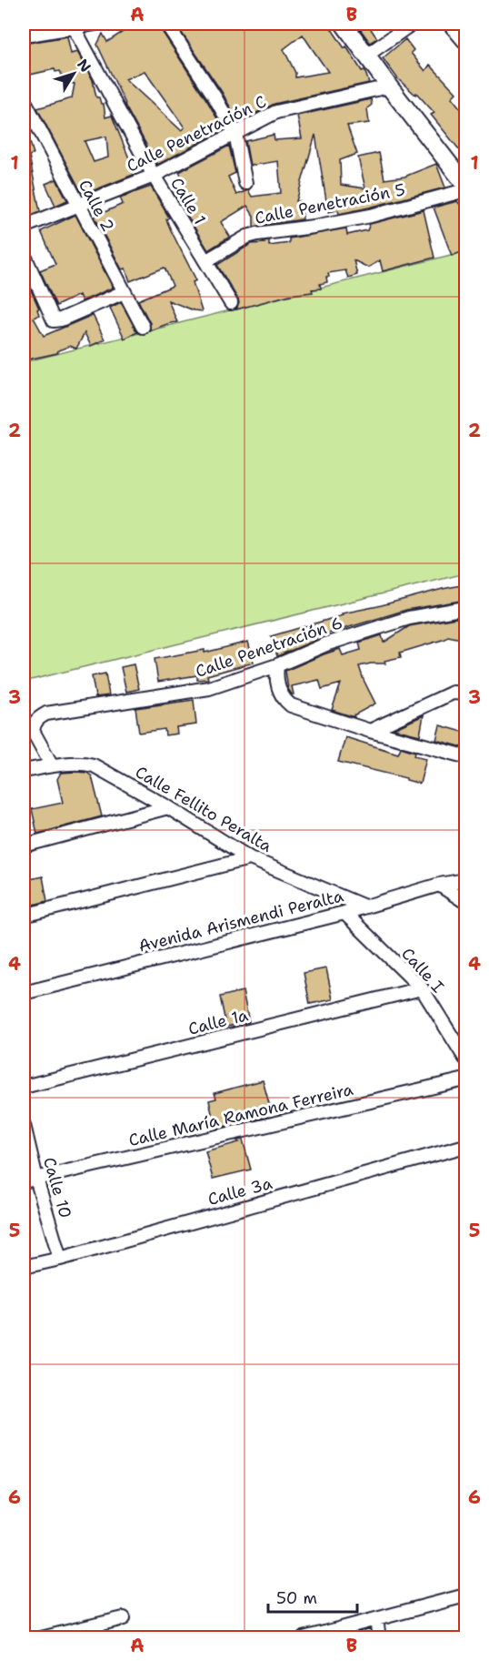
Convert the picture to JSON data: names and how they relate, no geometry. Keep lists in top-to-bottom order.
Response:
{
  "streets": {
    "street": [
      "Calle Penetración C",
      "Calle 1",
      "Calle Penetración 5",
      "Calle 2",
      "Calle Penetración 6",
      "Calle Fellito Peralta",
      "Avenida Arismendi Peralta",
      "Calle I",
      "Calle 1a",
      "Calle María Ramona Ferreira",
      "Calle 10",
      "Calle 3a"
    ]
  },
  "crossings": [
    ["Calle Penetración C", "Calle 1"],
    ["Calle Penetración C", "Calle 2"],
    ["Calle 1", "Calle Penetración 5"],
    ["Calle Penetración 6", "Calle Fellito Peralta"],
    ["Calle Fellito Peralta", "Avenida Arismendi Peralta"],
    ["Avenida Arismendi Peralta", "Calle I"],
    ["Calle I", "Calle 1a"],
    ["Calle María Ramona Ferreira", "Calle 10"],
    ["Calle 10", "Calle 3a"]
  ],
  "scale_bar": "50 m",
  "north": "top right",
  "grid": {
    "columns": ["A", "B"],
    "rows": [
      "1",
      "2",
      "3",
      "4",
      "5",
      "6"
    ]
  }
}
